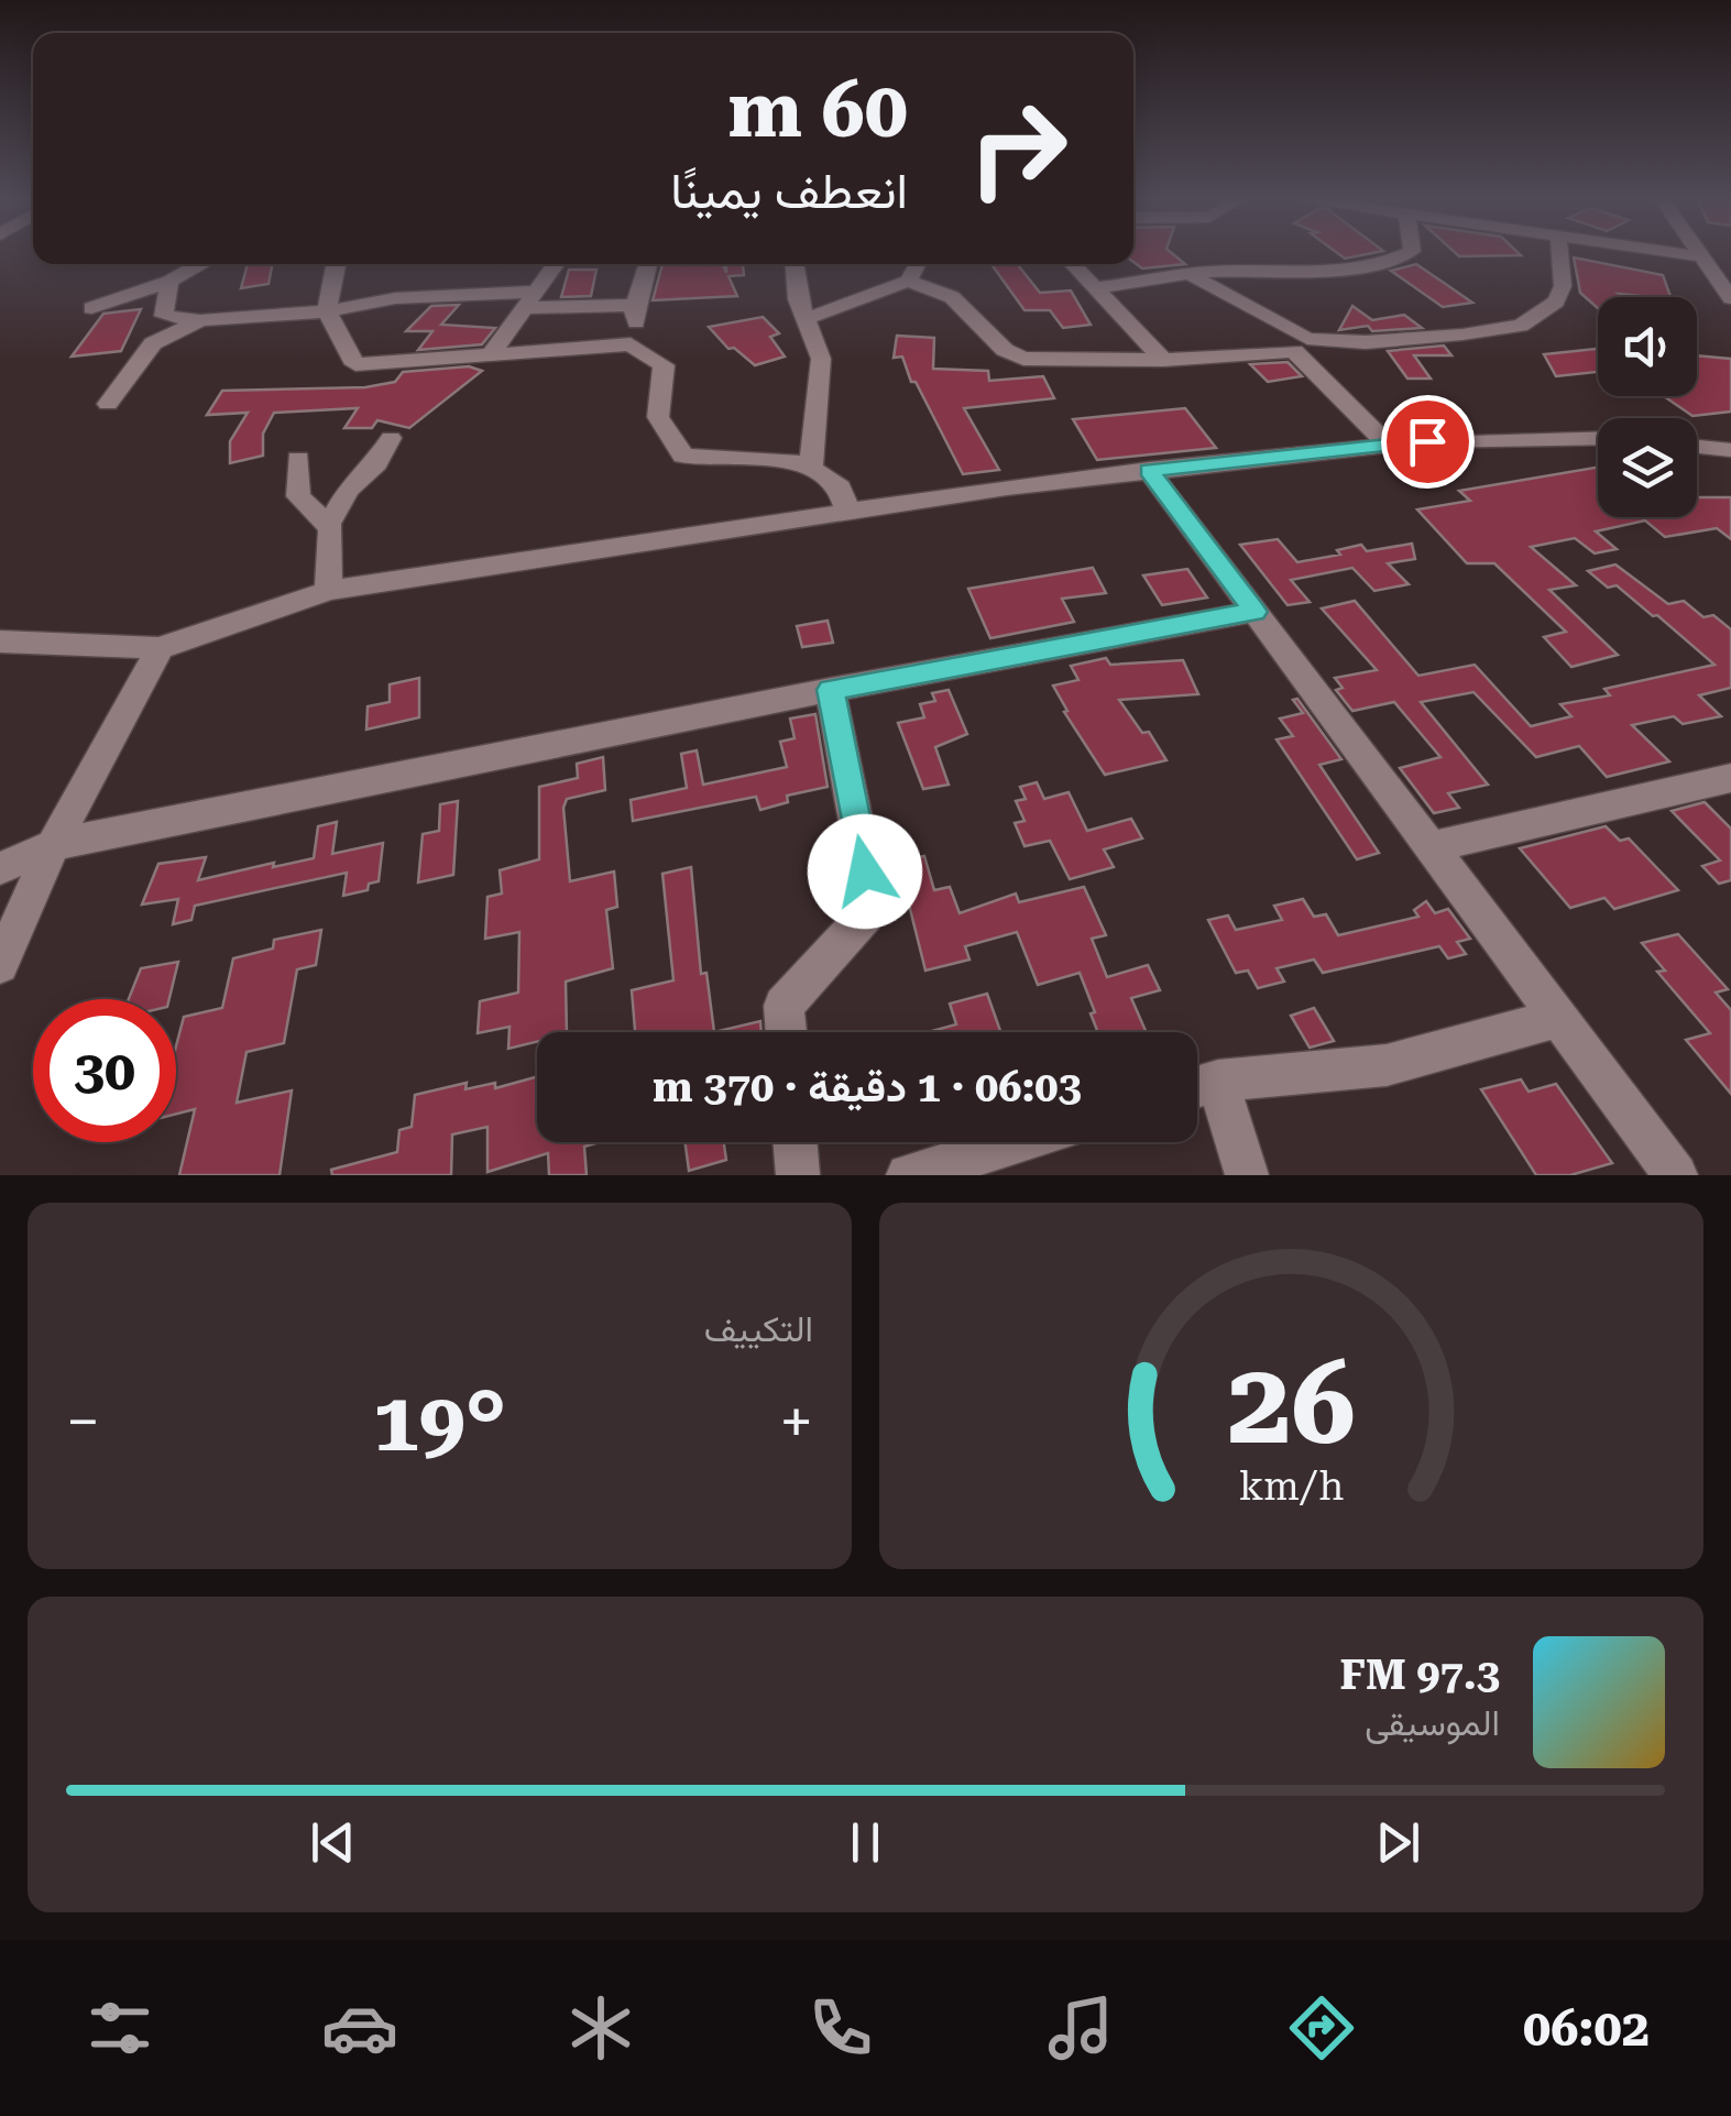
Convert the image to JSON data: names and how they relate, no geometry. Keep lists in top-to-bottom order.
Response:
{
  "page": {
    "turn": ["60 m", "انعطف يمينًا"],
    "limit": "30",
    "trip": "06:03 · 1 دقيقة · 370 m",
    "tile": "التكييف",
    "heat": ["−", "19°", "+"],
    "song": ["97.3 FM", "الموسيقى"],
    "tabs": "06:02",
    "gauge": ["26", "km/h"]
  }
}
